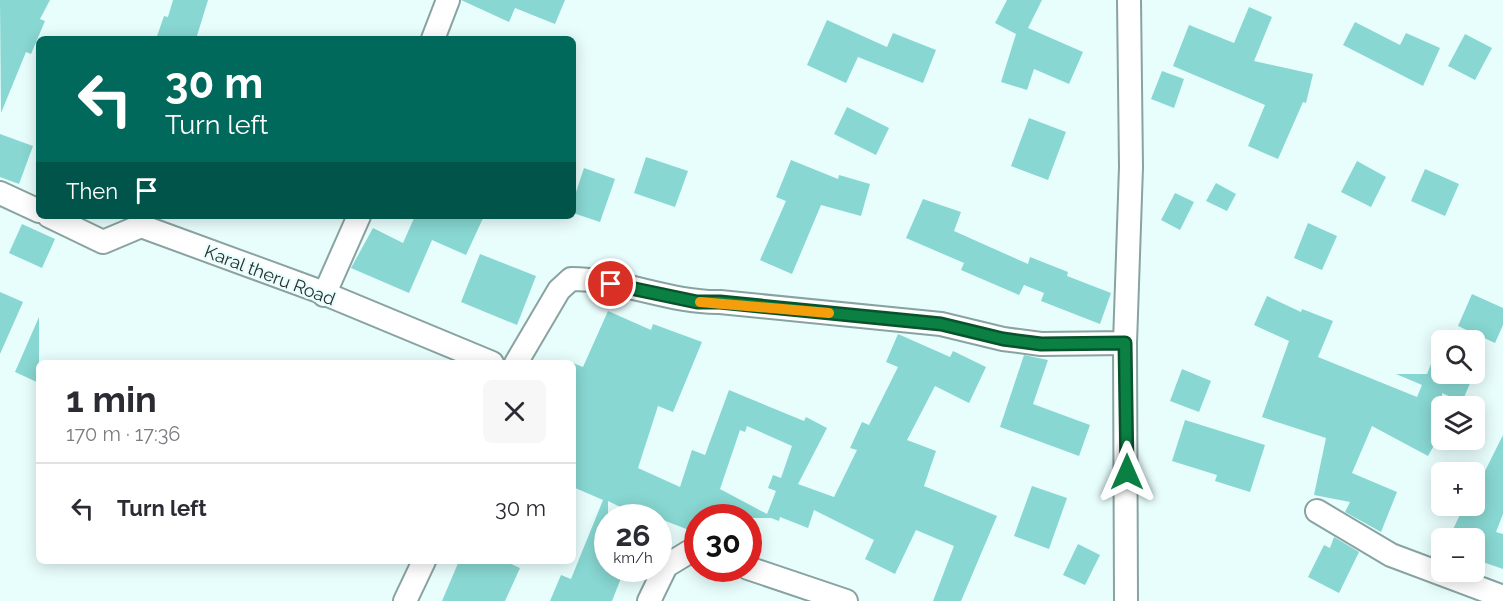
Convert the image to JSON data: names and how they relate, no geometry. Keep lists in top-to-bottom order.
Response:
{
  "streets": {
    "street": ["Karal theru Road"]
  },
  "page": {
    "turn": ["30 m", "Turn left"],
    "then": "Then",
    "map_buttons": ["+", "−"],
    "heading": ["1 min", "170 m · 17:36"],
    "list": [
      {
        "name": "Turn left",
        "value": "30 m"
      }
    ],
    "speed": "26 km/h",
    "limit": "30"
  }
}
